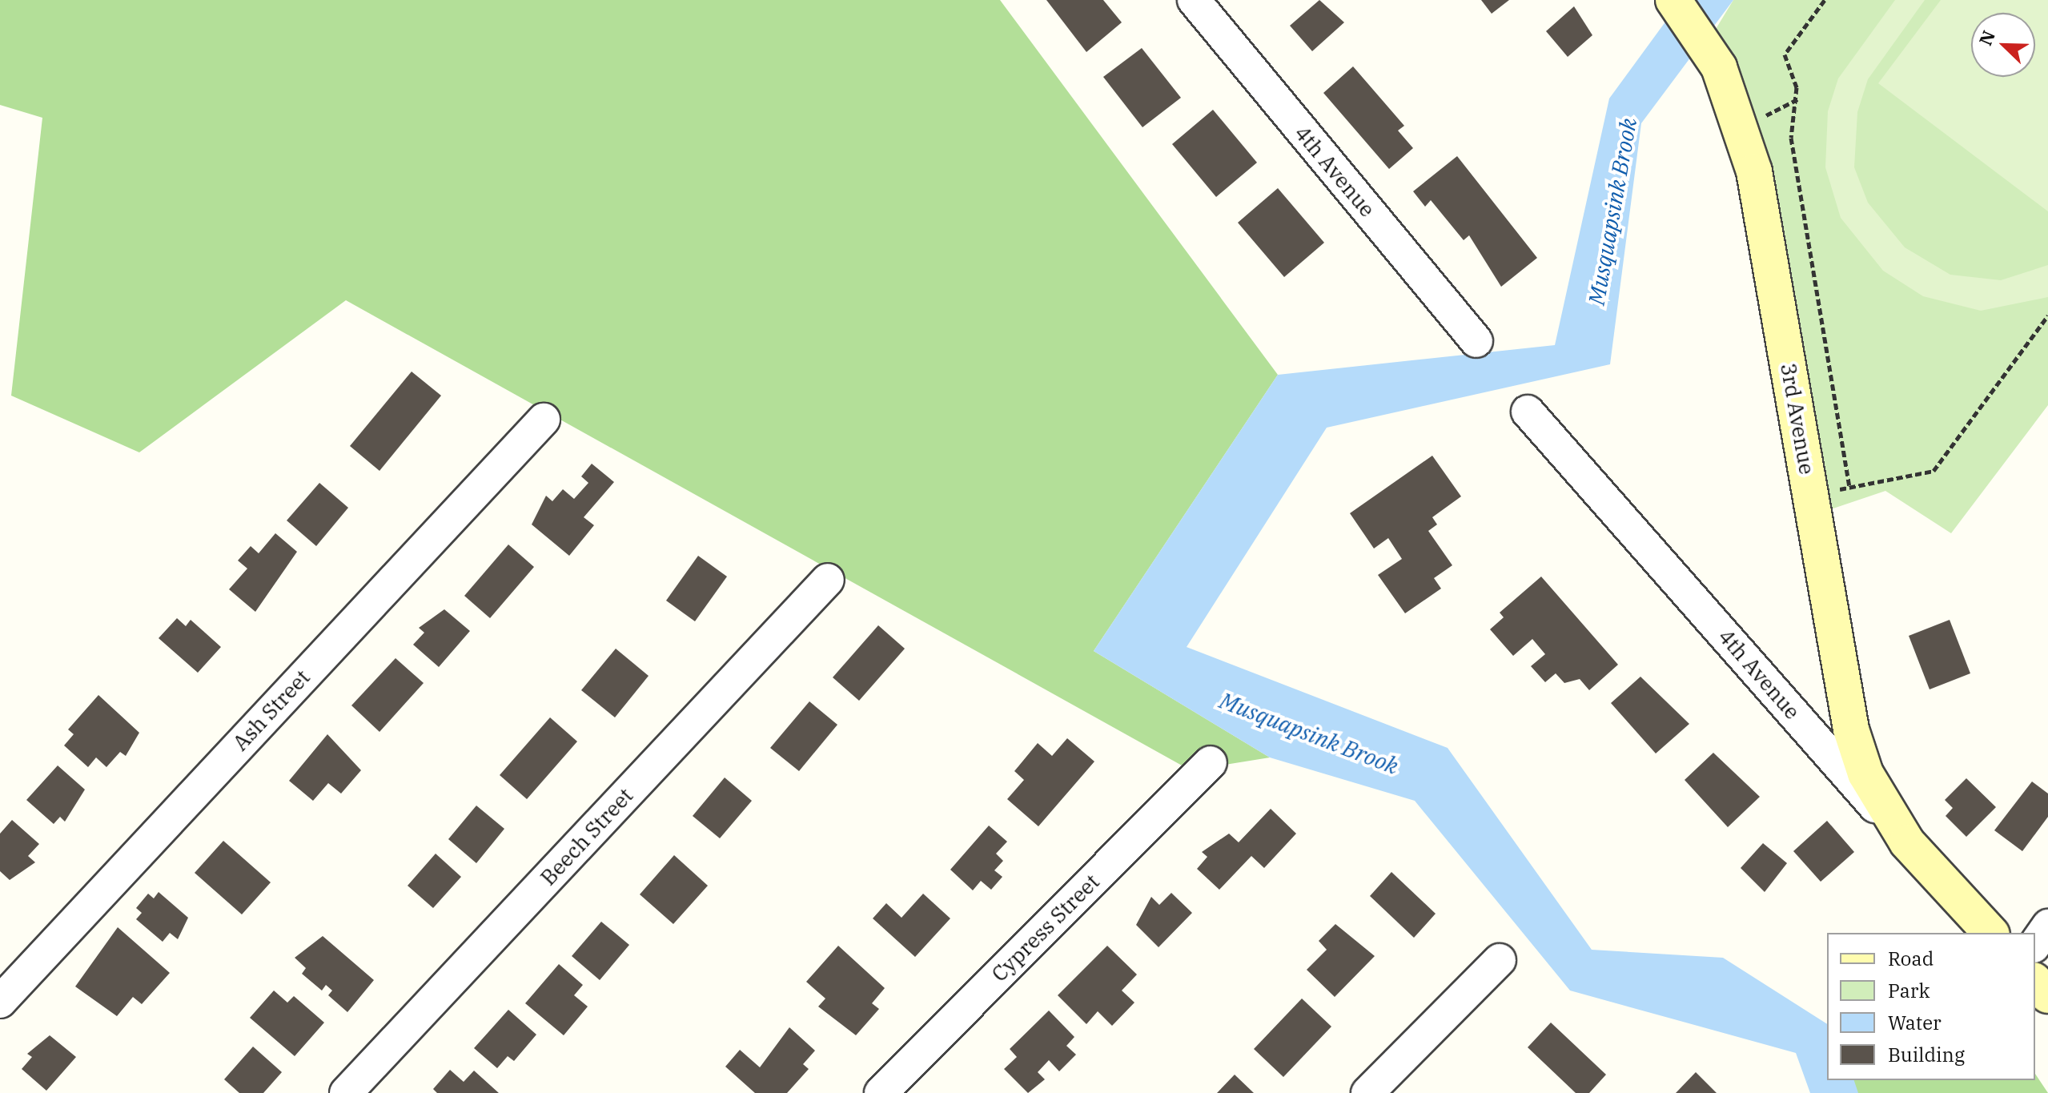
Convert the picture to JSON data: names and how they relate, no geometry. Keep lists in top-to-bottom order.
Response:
{
  "streets": {
    "main road": ["4th Avenue", "3rd Avenue"],
    "street": ["Ash Street", "Beech Street", "Cypress Street"]
  },
  "crossings": [
    ["4th Avenue", "3rd Avenue"]
  ],
  "water": ["Musquapsink Brook"],
  "legend": [
    "Road",
    "Park",
    "Water",
    "Building"
  ],
  "north": "top left"
}
